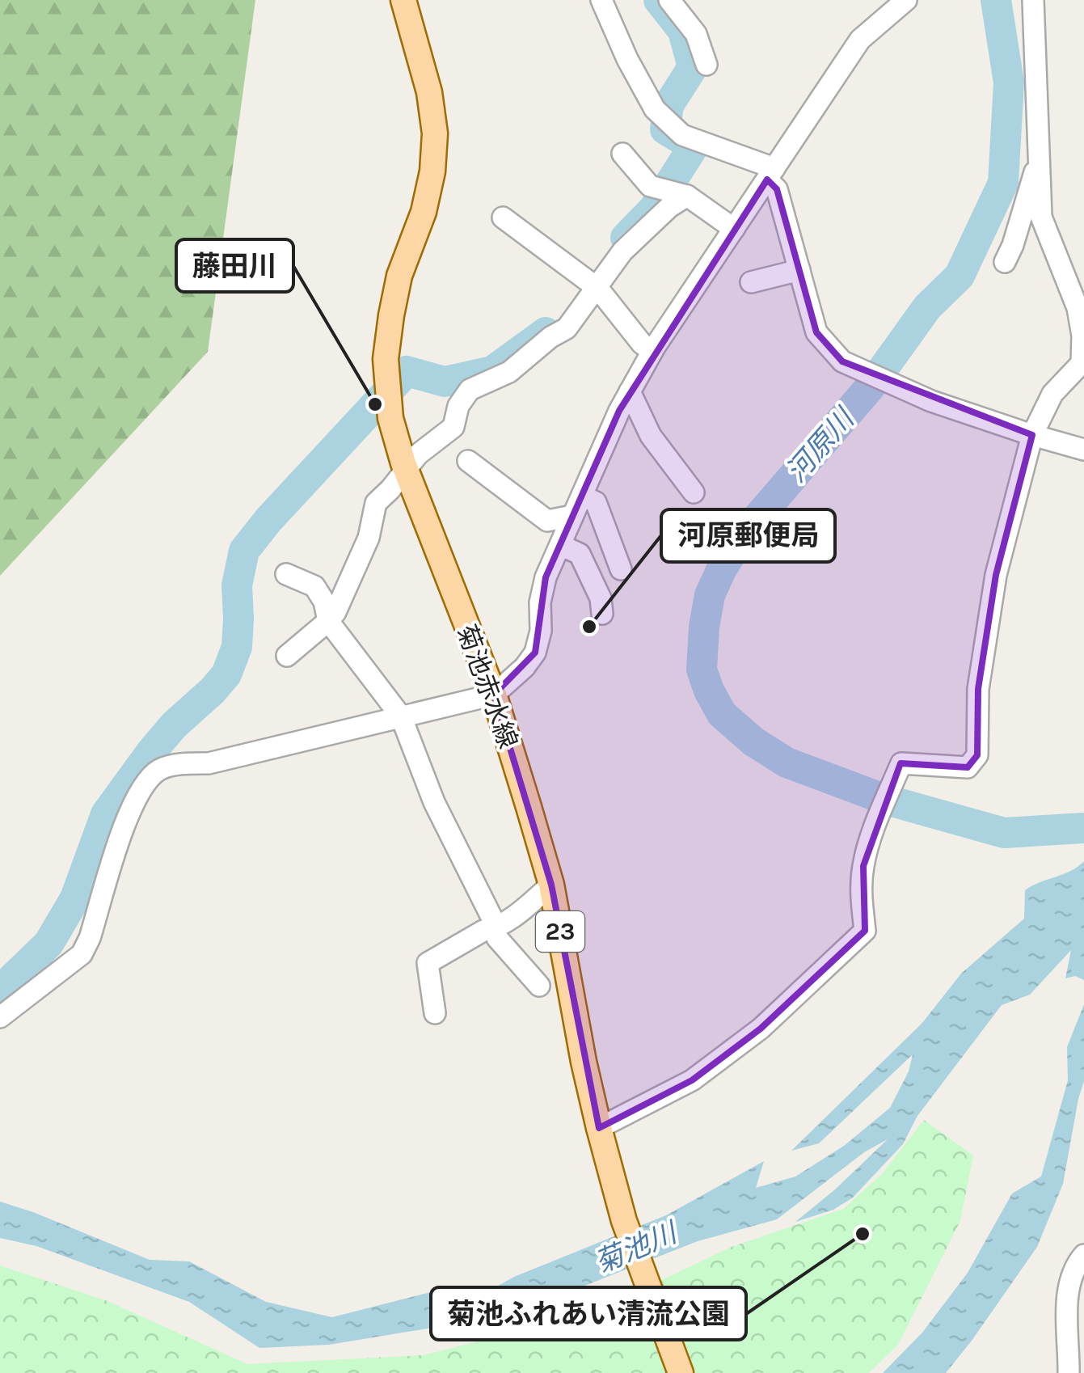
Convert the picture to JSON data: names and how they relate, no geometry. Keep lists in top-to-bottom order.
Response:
{
  "streets": {
    "main road": ["菊池赤水線", "23"]
  },
  "water": ["河原川", "菊池川"],
  "places": ["藤田川", "河原郵便局", "菊池ふれあい清流公園"]
}
